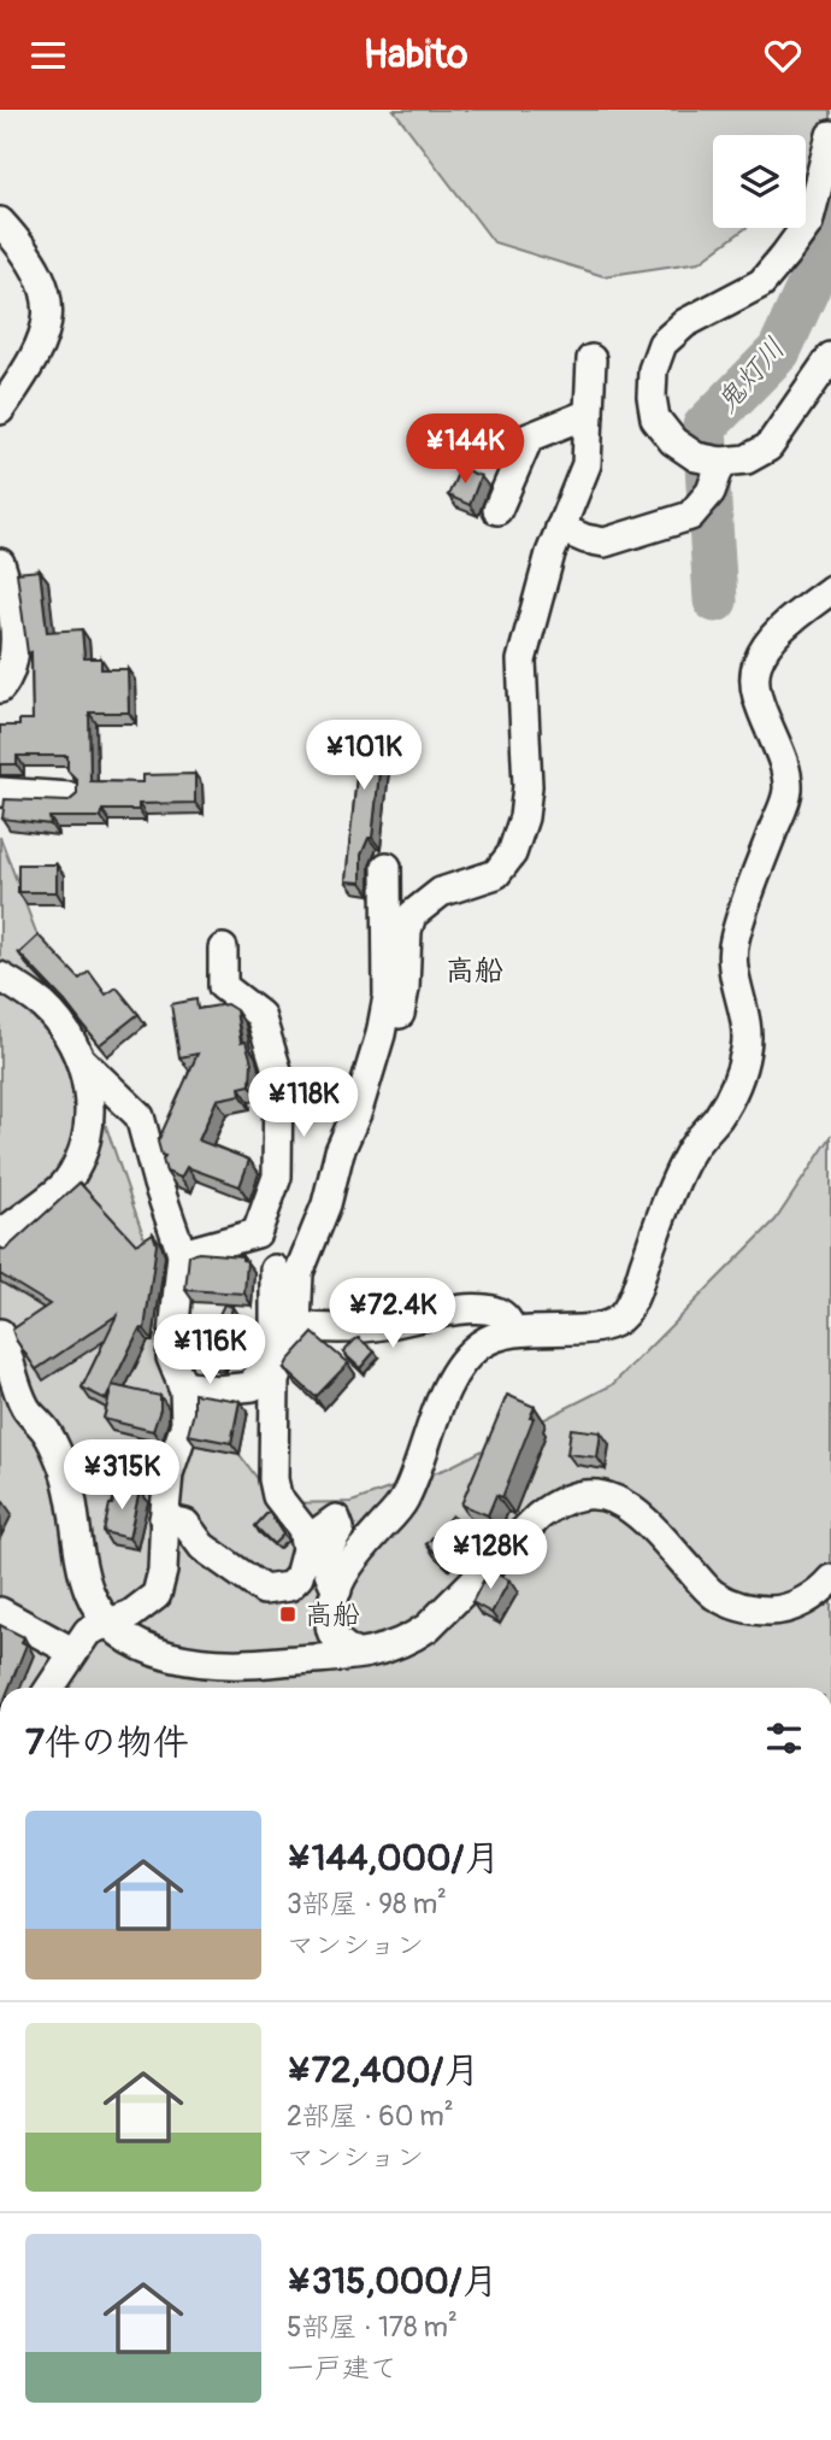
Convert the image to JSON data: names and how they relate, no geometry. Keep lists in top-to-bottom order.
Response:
{
  "districts": ["高船"],
  "water": ["鬼灯川"],
  "places": {
    "transit": ["高船"]
  },
  "page": {
    "header": "Habito",
    "price": [
      "¥144K",
      "¥101K",
      "¥118K",
      "¥72.4K",
      "¥116K",
      "¥315K",
      "¥128K"
    ],
    "heading": "7件の物件",
    "list": [
      {
        "name": "¥144,000/月",
        "note": "3部屋 · 98 m² · マンション"
      },
      {
        "name": "¥72,400/月",
        "note": "2部屋 · 60 m² · マンション"
      },
      {
        "name": "¥315,000/月",
        "note": "5部屋 · 178 m² · 一戸建て"
      }
    ]
  }
}
